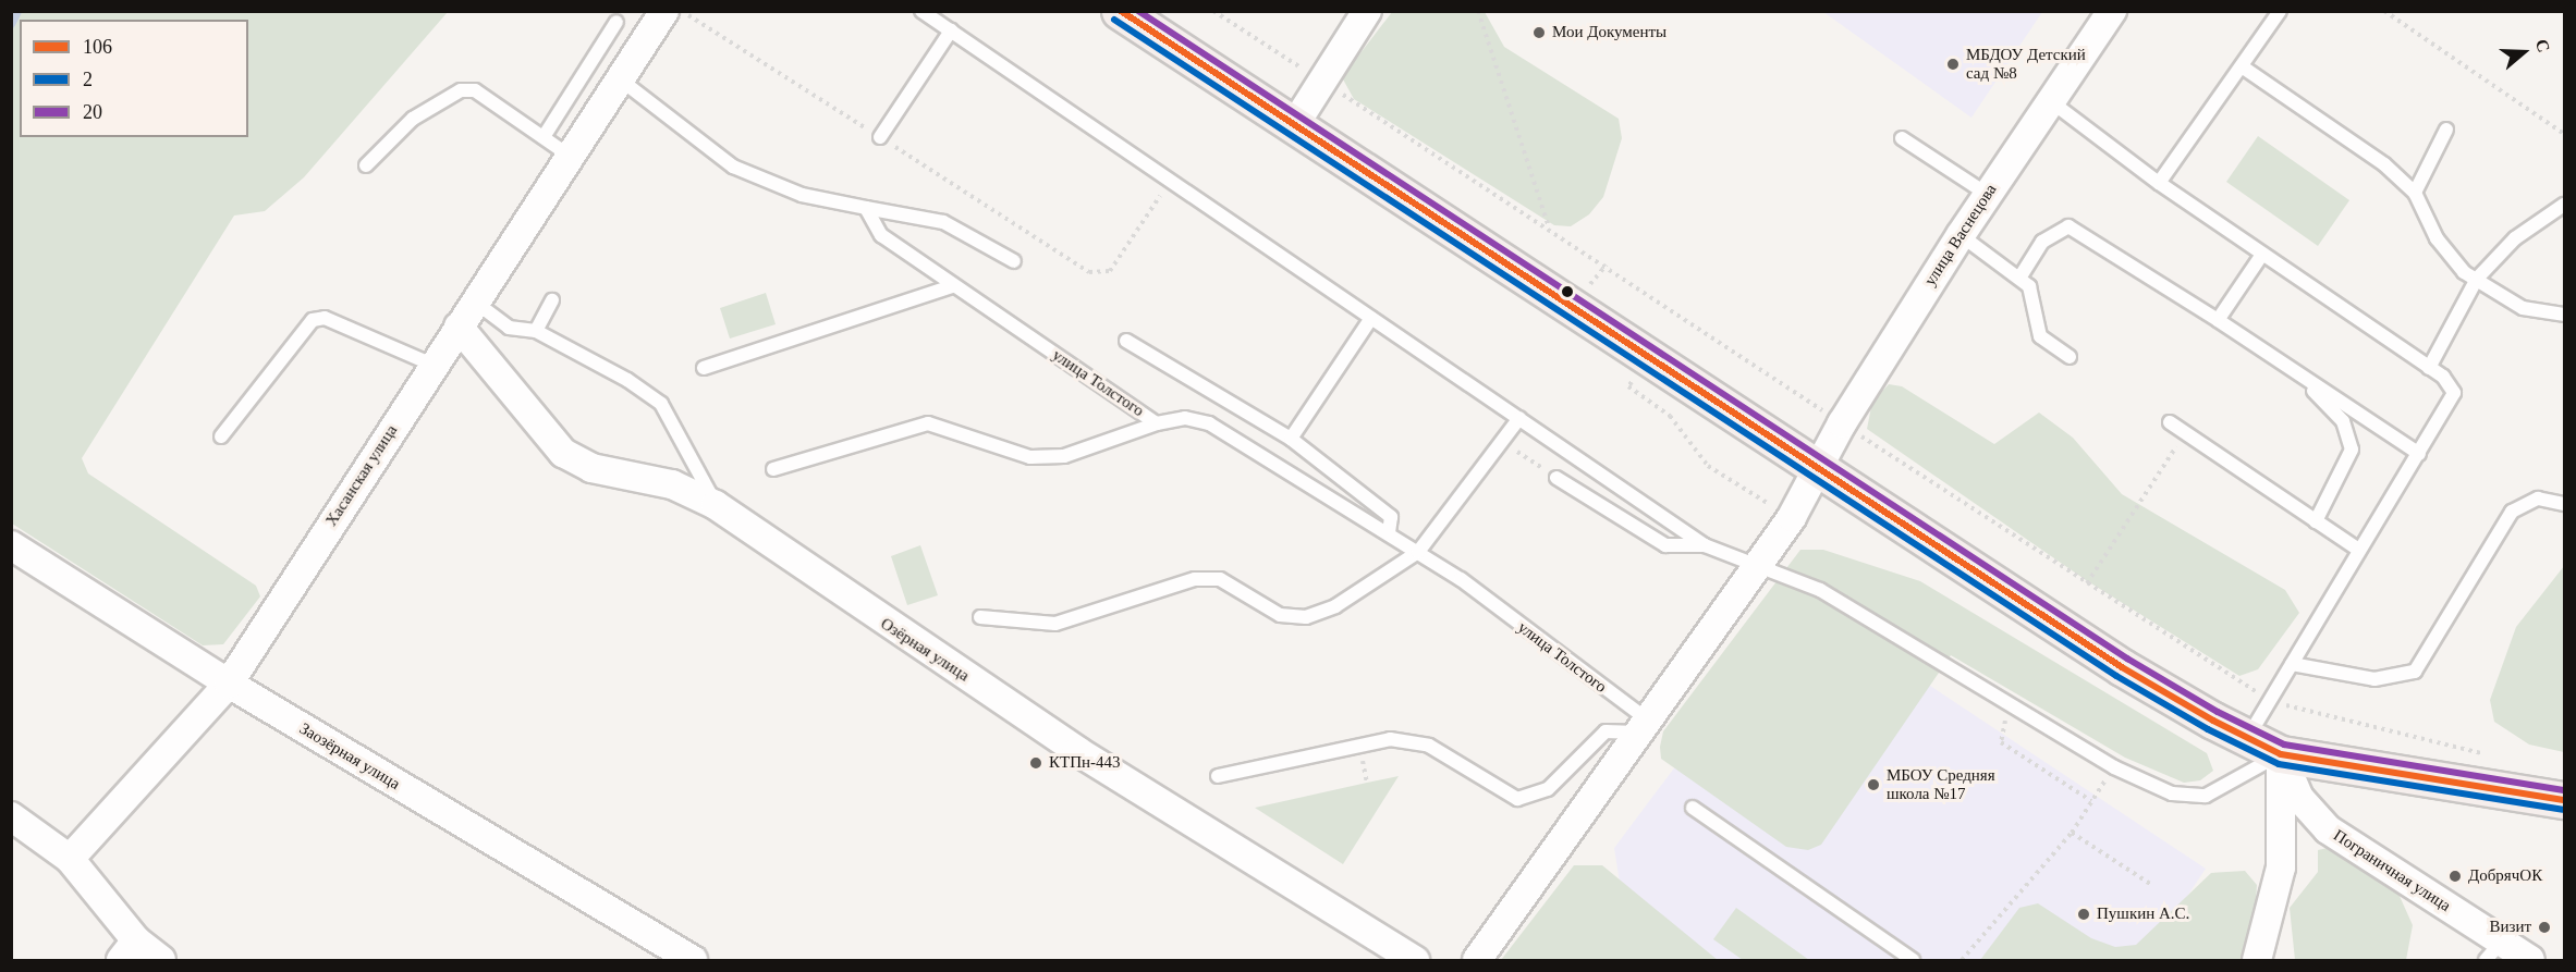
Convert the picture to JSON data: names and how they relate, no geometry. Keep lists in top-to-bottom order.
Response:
{
  "streets": {
    "street": [
      "улица Васнецова",
      "Хасанская улица",
      "Озёрная улица",
      "Заозёрная улица",
      "Пограничная улица"
    ],
    "lane": ["улица Толстого"]
  },
  "crossings": [
    ["улица Васнецова", "улица Толстого"],
    ["Хасанская улица", "Озёрная улица"],
    ["Хасанская улица", "Заозёрная улица"]
  ],
  "places": [
    "Мои Документы",
    "МБДОУ Детский сад №8",
    "КТПн-443",
    "МБОУ Средняя школа №17",
    "ДобрячОК",
    "Пушкин А.С.",
    "Визит"
  ],
  "lines": ["transit line 106", "transit line 20", "transit line 2"],
  "legend": ["106", "2", "20"],
  "north": "right"
}
